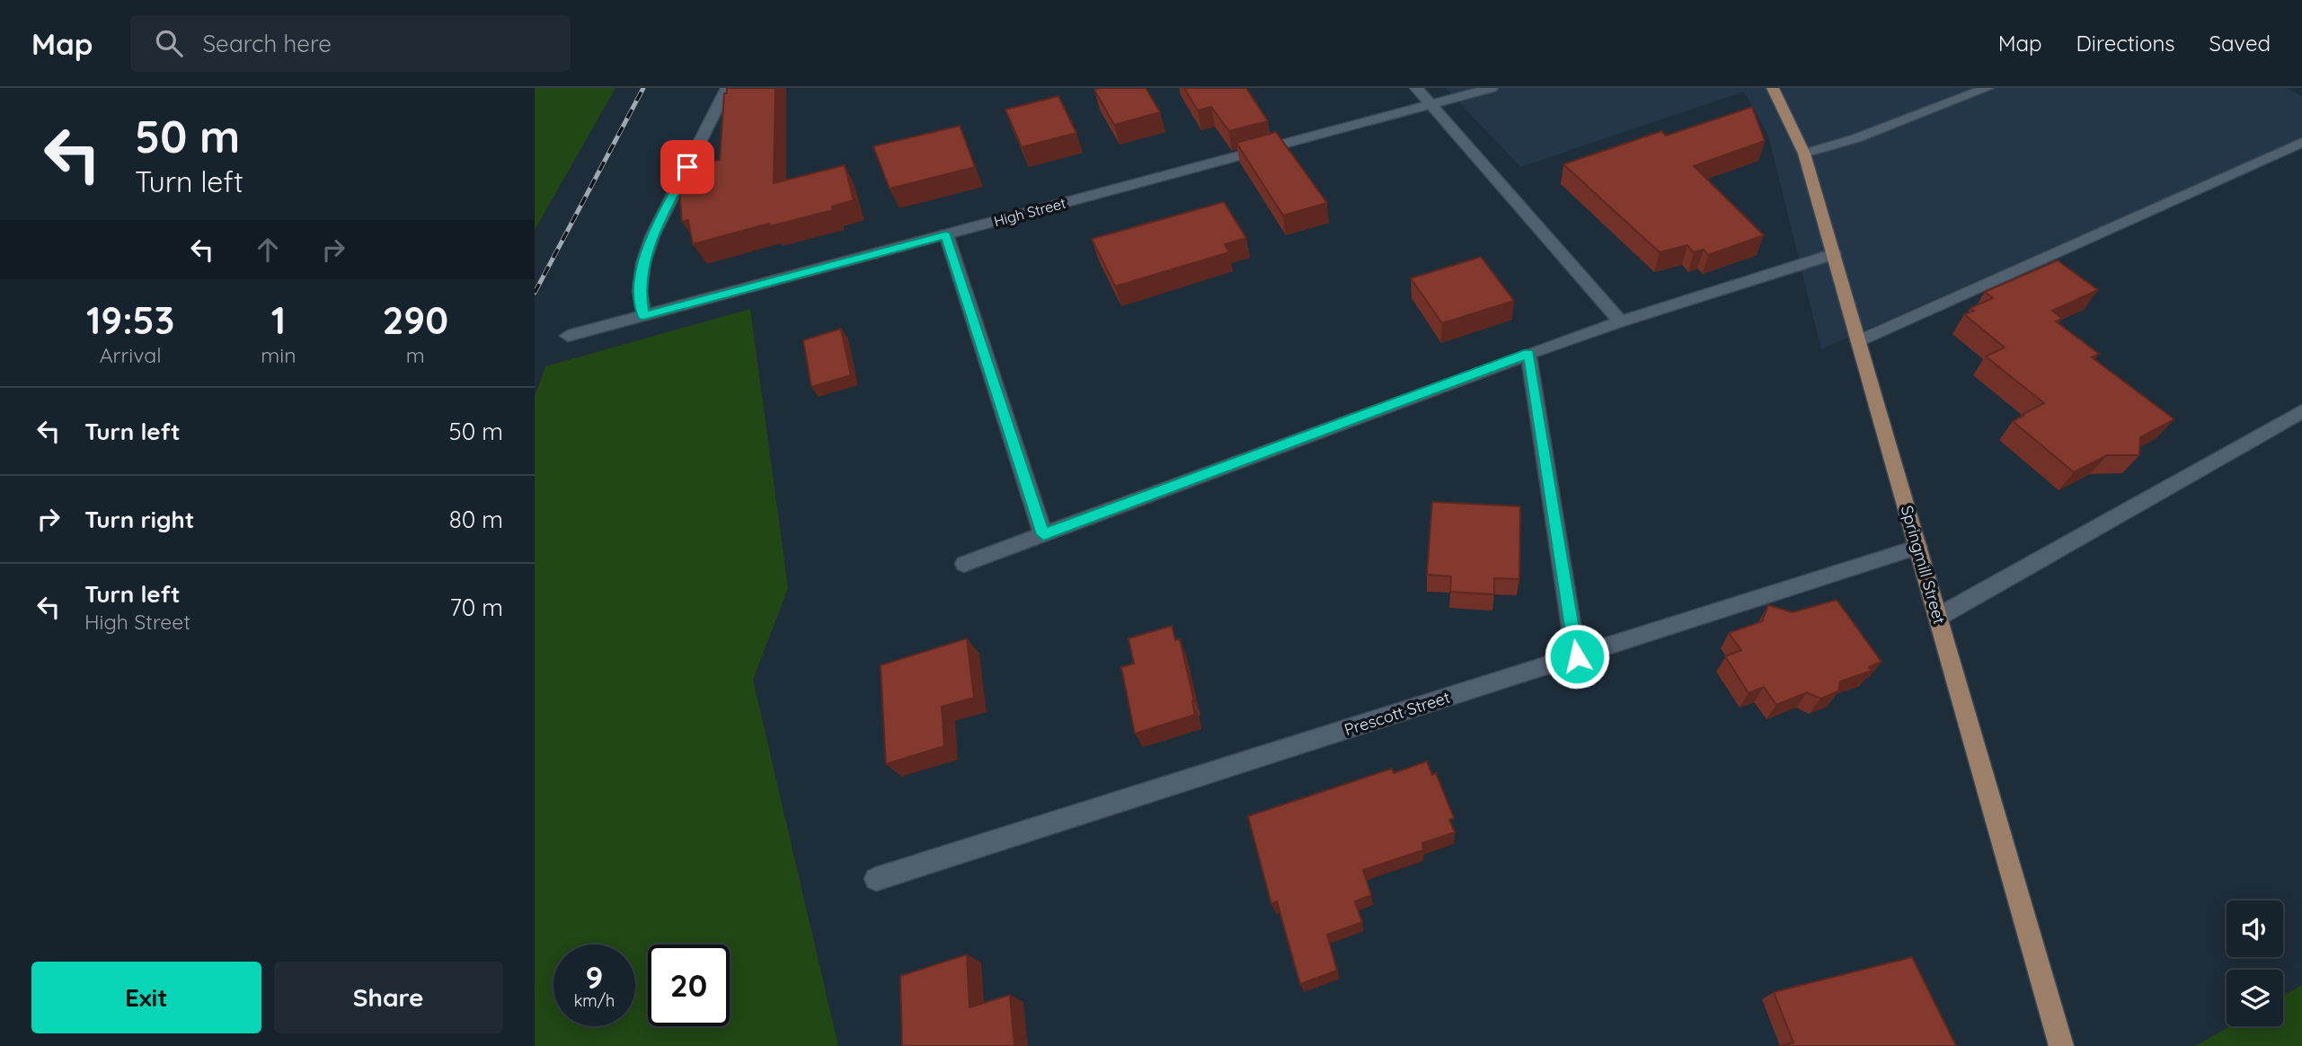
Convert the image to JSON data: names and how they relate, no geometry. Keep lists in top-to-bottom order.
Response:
{
  "streets": {
    "main road": ["Springmill Street"],
    "street": ["High Street", "Prescott Street"]
  },
  "crossings": [
    ["Springmill Street", "Prescott Street"]
  ],
  "page": {
    "header": "Map",
    "search": "Search here",
    "nav": ["Map", "Directions", "Saved"],
    "turn": ["50 m", "Turn left"],
    "eta": [
      "19:53",
      "Arrival",
      "1",
      "min",
      "290",
      "m"
    ],
    "list": [
      {
        "name": "Turn left",
        "value": "50 m"
      },
      {
        "name": "Turn right",
        "value": "80 m"
      },
      {
        "name": "Turn left",
        "note": "High Street",
        "value": "70 m"
      }
    ],
    "speed": "9 km/h",
    "limit": "20",
    "buttons": ["Exit", "Share"]
  }
}
